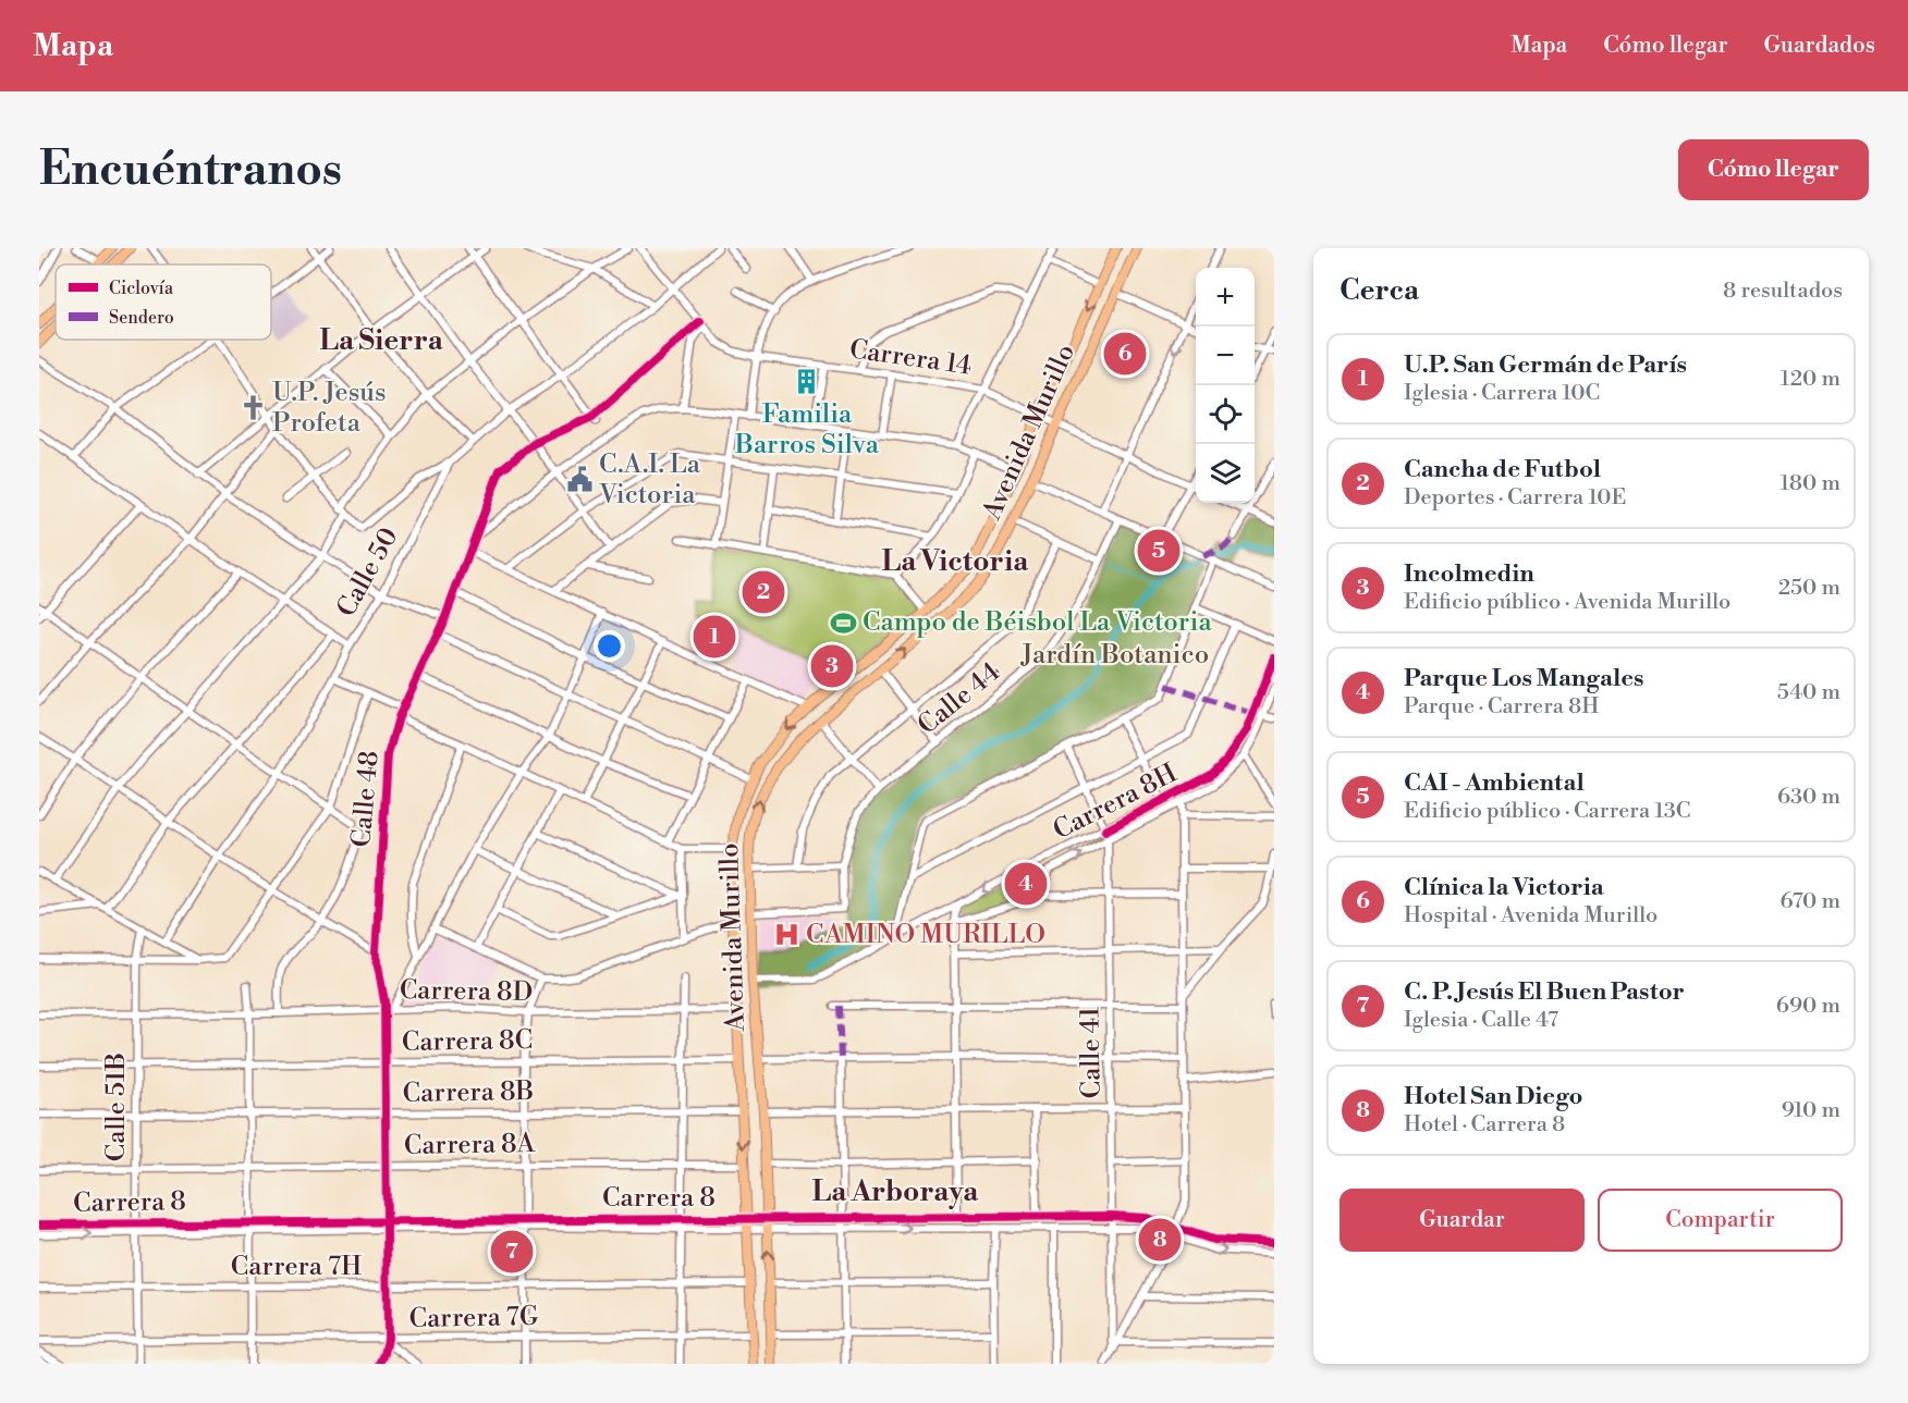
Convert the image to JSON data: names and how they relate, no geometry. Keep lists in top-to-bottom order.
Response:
{
  "streets": {
    "main road": ["Avenida Murillo"],
    "street": [
      "Carrera 14",
      "Calle 50",
      "Calle 44",
      "Calle 48",
      "Carrera 8H",
      "Carrera 8D",
      "Carrera 8C",
      "Calle 41",
      "Carrera 8B",
      "Calle 51B",
      "Carrera 8A",
      "Carrera 8",
      "Carrera 7H",
      "Carrera 7G"
    ]
  },
  "crossings": [
    ["Carrera 14", "Avenida Murillo"],
    ["Carrera 14", "Calle 50"],
    ["Carrera 14", "Calle 48"],
    ["Avenida Murillo", "Calle 44"],
    ["Avenida Murillo", "Carrera 8H"],
    ["Avenida Murillo", "Carrera 8D"],
    ["Avenida Murillo", "Carrera 8C"],
    ["Avenida Murillo", "Carrera 8B"],
    ["Avenida Murillo", "Carrera 8A"],
    ["Avenida Murillo", "Carrera 8"],
    ["Avenida Murillo", "Carrera 7H"],
    ["Avenida Murillo", "Carrera 7G"],
    ["Calle 48", "Carrera 8D"],
    ["Calle 48", "Carrera 8C"],
    ["Calle 48", "Carrera 8B"],
    ["Calle 48", "Carrera 8A"],
    ["Calle 48", "Carrera 8"],
    ["Calle 48", "Carrera 7H"],
    ["Calle 48", "Carrera 7G"],
    ["Carrera 8H", "Calle 41"],
    ["Carrera 8D", "Calle 51B"],
    ["Carrera 8C", "Calle 51B"],
    ["Calle 41", "Carrera 8"],
    ["Carrera 8B", "Calle 51B"],
    ["Calle 51B", "Carrera 8A"],
    ["Calle 51B", "Carrera 8"],
    ["Calle 51B", "Carrera 7H"],
    ["Calle 51B", "Carrera 7G"]
  ],
  "districts": ["La Sierra", "La Victoria", "La Arboraya"],
  "parks": ["Jardín Botanico"],
  "places": {
    "building": ["Familia Barros Silva"],
    "church": ["U.P. Jesús Profeta"],
    "public building": ["C.A.I. La Victoria"],
    "sports": ["Campo de Béisbol La Victoria"],
    "hospital": ["CAMINO MURILLO"]
  },
  "legend": ["Ciclovía", "Sendero"],
  "page": {
    "header": "Mapa",
    "nav": ["Mapa", "Cómo llegar", "Guardados"],
    "buttons": [
      "Cómo llegar",
      ["Guardar", "Compartir"]
    ],
    "title": "Encuéntranos",
    "heading": ["Cerca", "8 resultados"],
    "map_buttons": ["+", "−"],
    "pins": [
      "6",
      "5",
      "2",
      "1",
      "3",
      "4",
      "8",
      "7"
    ],
    "list": [
      {
        "mark": "1",
        "name": "U.P. San Germán de París",
        "note": "Iglesia · Carrera 10C",
        "value": "120 m"
      },
      {
        "mark": "2",
        "name": "Cancha de Futbol",
        "note": "Deportes · Carrera 10E",
        "value": "180 m"
      },
      {
        "mark": "3",
        "name": "Incolmedin",
        "note": "Edificio público · Avenida Murillo",
        "value": "250 m"
      },
      {
        "mark": "4",
        "name": "Parque Los Mangales",
        "note": "Parque · Carrera 8H",
        "value": "540 m"
      },
      {
        "mark": "5",
        "name": "CAI - Ambiental",
        "note": "Edificio público · Carrera 13C",
        "value": "630 m"
      },
      {
        "mark": "6",
        "name": "Clínica la Victoria",
        "note": "Hospital · Avenida Murillo",
        "value": "670 m"
      },
      {
        "mark": "7",
        "name": "C. P. Jesús El Buen Pastor",
        "note": "Iglesia · Calle 47",
        "value": "690 m"
      },
      {
        "mark": "8",
        "name": "Hotel San Diego",
        "note": "Hotel · Carrera 8",
        "value": "910 m"
      }
    ]
  }
}
